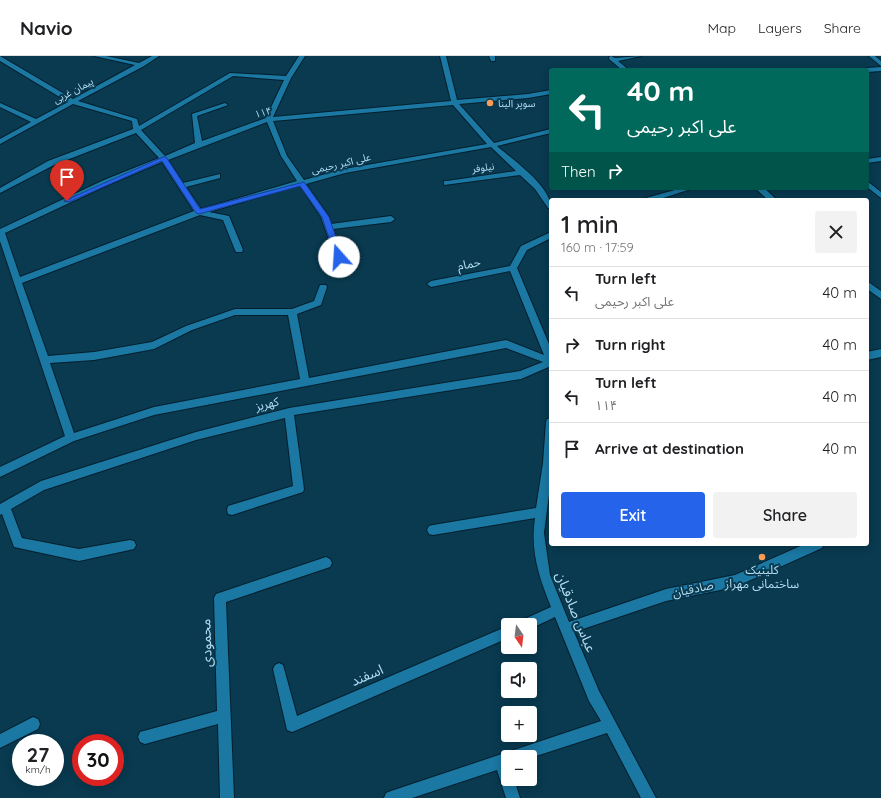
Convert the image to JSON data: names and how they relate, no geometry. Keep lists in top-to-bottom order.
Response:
{
  "streets": {
    "street": [
      "پیمان غربی",
      "۱۱۴",
      "علی اکبر رحیمی",
      "نیلوفر",
      "حمام",
      "کهریز",
      "صادقیان",
      "عباس صادقیان",
      "محمودی",
      "اسفند"
    ]
  },
  "crossings": [
    ["صادقیان", "عباس صادقیان"]
  ],
  "places": ["سوپر الینا", "کلینیک ساختمانی مهراز"],
  "north": "bottom",
  "page": {
    "header": "Navio",
    "nav": ["Map", "Layers", "Share"],
    "turn": ["40 m", "علی اکبر رحیمی"],
    "then": "Then",
    "heading": ["1 min", "160 m · 17:59"],
    "list": [
      {
        "name": "Turn left",
        "note": "علی اکبر رحیمی",
        "value": "40 m"
      },
      {
        "name": "Turn right",
        "value": "40 m"
      },
      {
        "name": "Turn left",
        "note": "۱۱۴",
        "value": "40 m"
      },
      {
        "name": "Arrive at destination",
        "value": "40 m"
      }
    ],
    "buttons": ["Exit", "Share"],
    "map_buttons": ["+", "−"],
    "speed": "27 km/h",
    "limit": "30"
  }
}
